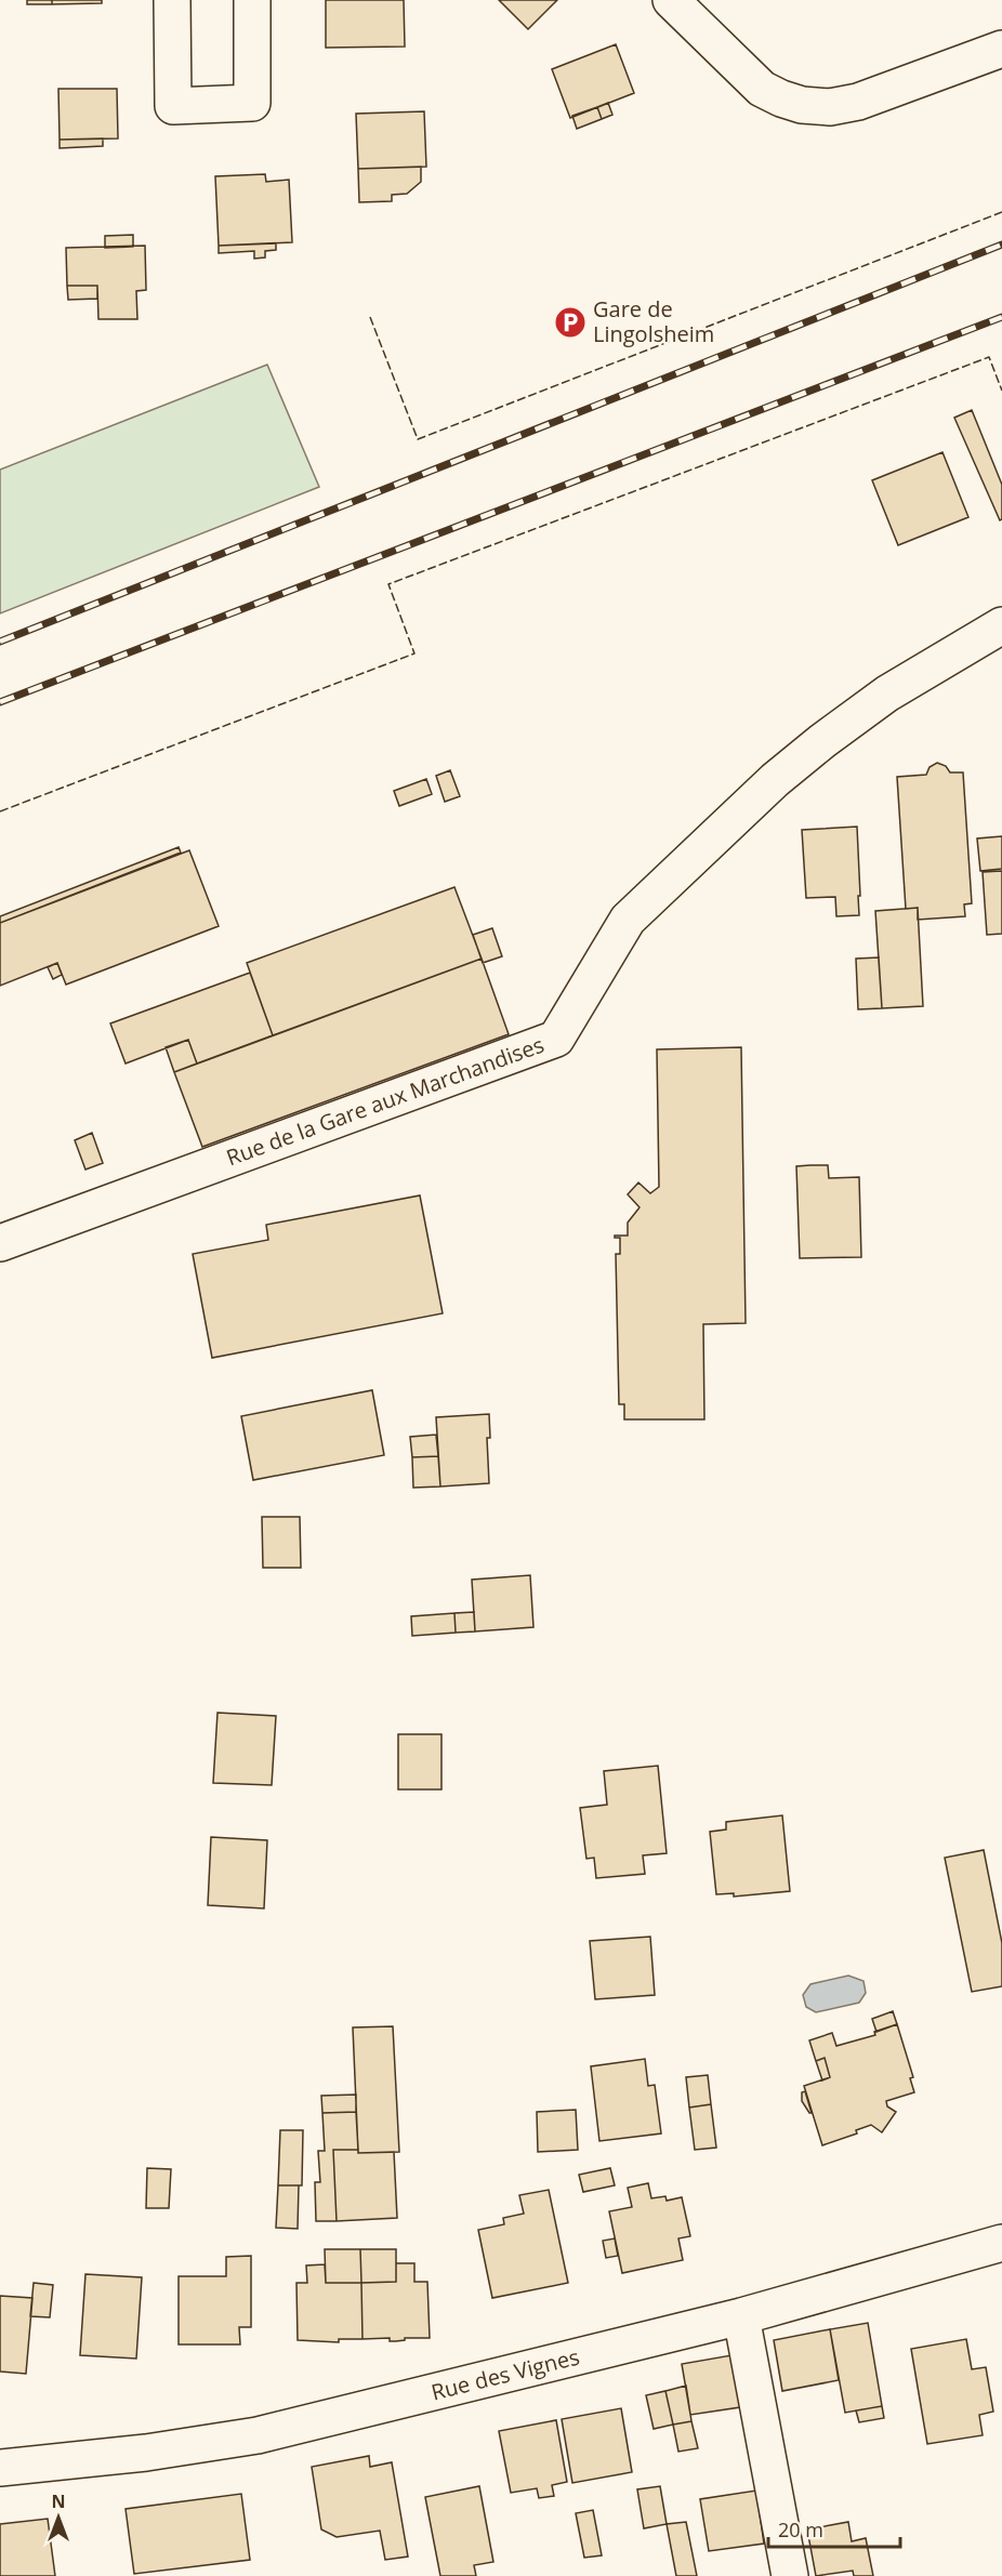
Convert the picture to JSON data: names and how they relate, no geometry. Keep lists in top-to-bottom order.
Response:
{
  "streets": {
    "street": ["Rue de la Gare aux Marchandises", "Rue des Vignes"]
  },
  "places": {
    "parking": ["Gare de Lingolsheim"]
  },
  "scale_bar": "20 m",
  "north": "top"
}
